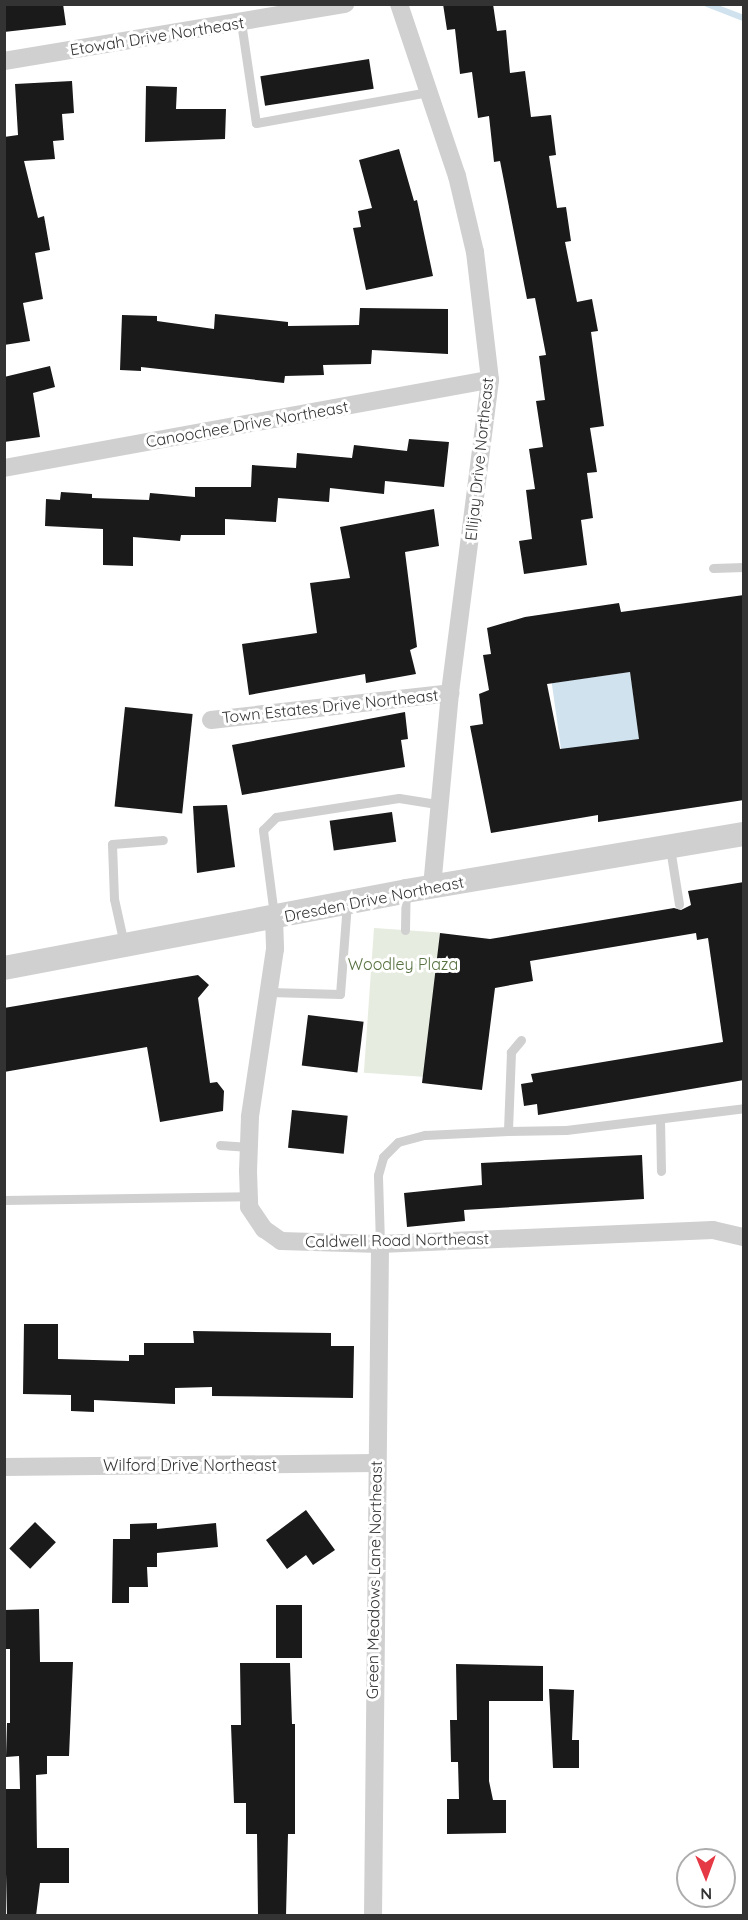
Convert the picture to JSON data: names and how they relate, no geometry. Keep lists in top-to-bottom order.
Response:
{
  "streets": {
    "street": [
      "Etowah Drive Northeast",
      "Canoochee Drive Northeast",
      "Ellijay Drive Northeast",
      "Town Estates Drive Northeast",
      "Dresden Drive Northeast",
      "Caldwell Road Northeast",
      "Wilford Drive Northeast",
      "Green Meadows Lane Northeast"
    ]
  },
  "crossings": [
    ["Canoochee Drive Northeast", "Ellijay Drive Northeast"],
    ["Ellijay Drive Northeast", "Town Estates Drive Northeast"],
    ["Ellijay Drive Northeast", "Dresden Drive Northeast"],
    ["Dresden Drive Northeast", "Caldwell Road Northeast"],
    ["Caldwell Road Northeast", "Green Meadows Lane Northeast"],
    ["Wilford Drive Northeast", "Green Meadows Lane Northeast"]
  ],
  "parks": ["Woodley Plaza"],
  "north": "bottom"
}
